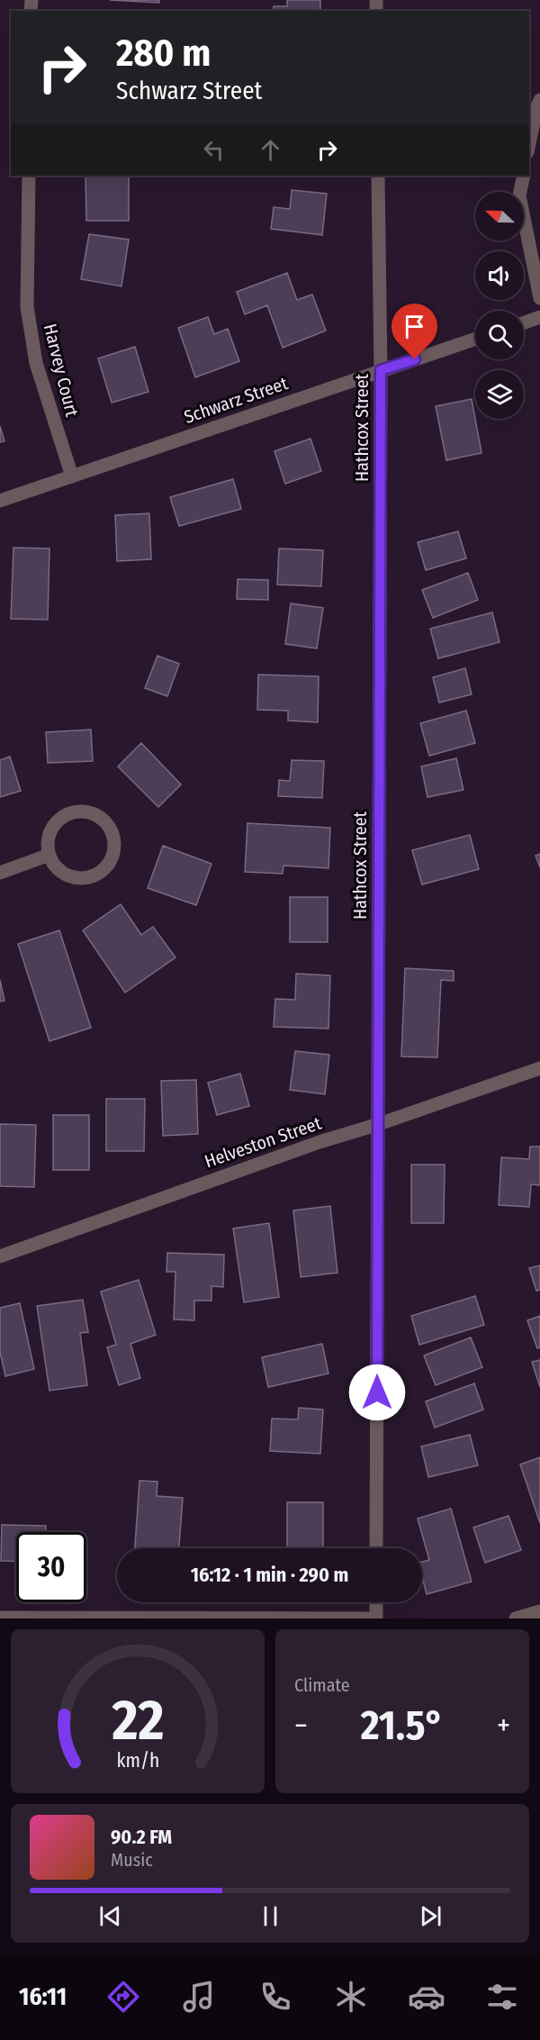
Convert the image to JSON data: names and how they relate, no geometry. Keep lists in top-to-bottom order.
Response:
{
  "streets": {
    "street": [
      "Harvey Court",
      "Schwarz Street",
      "Hathcox Street",
      "Helveston Street"
    ]
  },
  "crossings": [
    ["Harvey Court", "Schwarz Street"],
    ["Schwarz Street", "Hathcox Street"],
    ["Hathcox Street", "Helveston Street"]
  ],
  "north": "left",
  "page": {
    "turn": ["280 m", "Schwarz Street"],
    "limit": "30",
    "trip": "16:12 · 1 min · 290 m",
    "tile": "Climate",
    "heat": ["−", "21.5°", "+"],
    "song": ["90.2 FM", "Music"],
    "tabs": "16:11",
    "gauge": ["22", "km/h"]
  }
}
